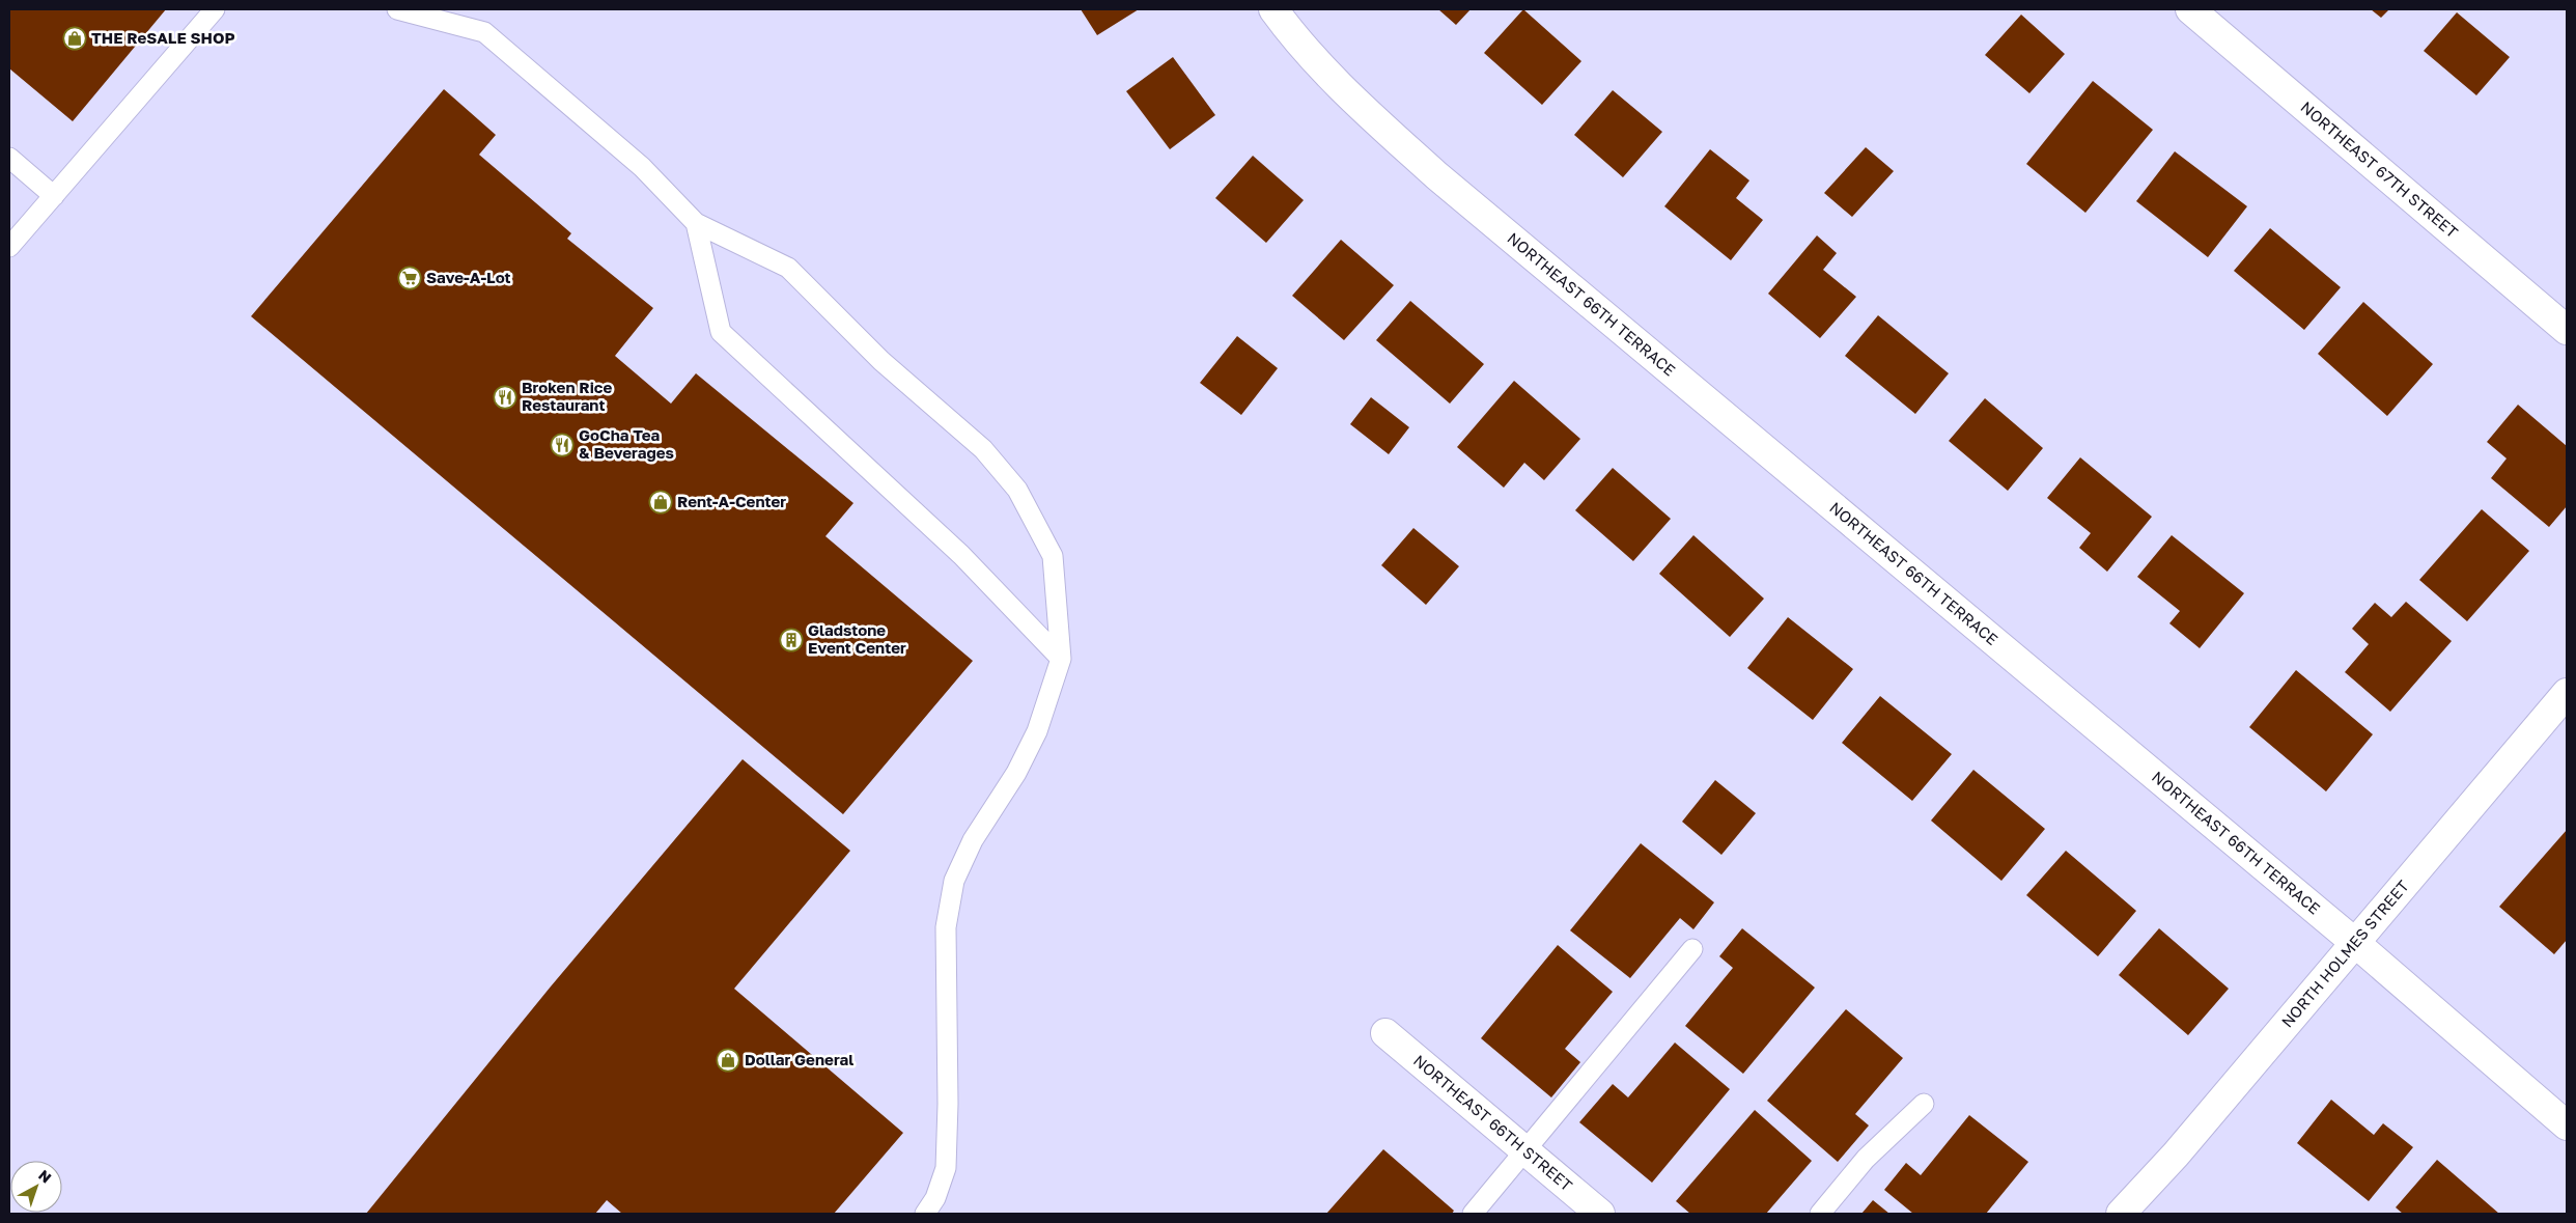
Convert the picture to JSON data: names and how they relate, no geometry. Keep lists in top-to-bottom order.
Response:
{
  "streets": {
    "street": [
      "NORTHEAST 67TH STREET",
      "NORTHEAST 66TH TERRACE",
      "NORTH HOLMES STREET",
      "NORTHEAST 66TH STREET"
    ]
  },
  "crossings": [
    ["NORTHEAST 66TH TERRACE", "NORTH HOLMES STREET"]
  ],
  "places": {
    "shop": ["THE ReSALE SHOP", "Rent-A-Center", "Dollar General"],
    "supermarket": ["Save-A-Lot"],
    "restaurant": ["Broken Rice Restaurant", "GoCha Tea & Beverages"],
    "building": ["Gladstone Event Center"]
  },
  "north": "top right"
}
